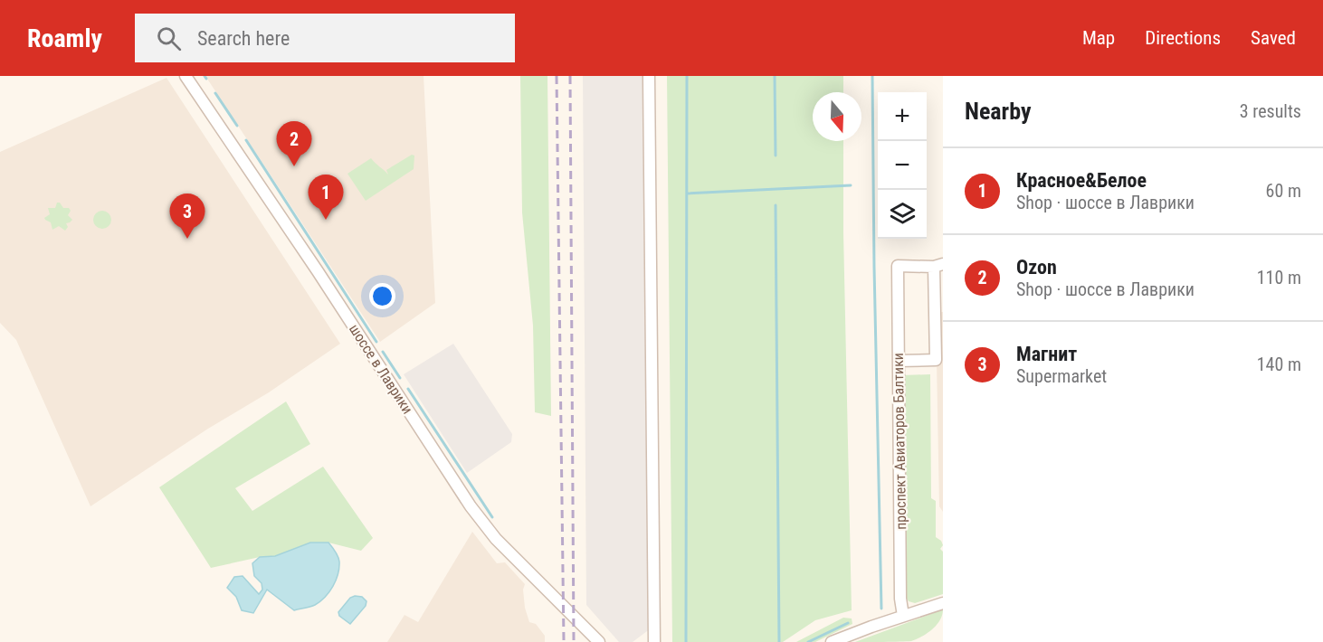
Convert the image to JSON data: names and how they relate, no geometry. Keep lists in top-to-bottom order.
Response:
{
  "streets": {
    "street": ["шоссе в Лаврики", "проспект Авиаторов Балтики"]
  },
  "north": "bottom",
  "page": {
    "header": "Roamly",
    "search": "Search here",
    "nav": ["Map", "Directions", "Saved"],
    "heading": ["Nearby", "3 results"],
    "map_buttons": ["+", "−"],
    "pins": ["2", "1", "3"],
    "list": [
      {
        "mark": "1",
        "name": "Красное&Белое",
        "note": "Shop · шоссе в Лаврики",
        "value": "60 m"
      },
      {
        "mark": "2",
        "name": "Ozon",
        "note": "Shop · шоссе в Лаврики",
        "value": "110 m"
      },
      {
        "mark": "3",
        "name": "Магнит",
        "note": "Supermarket",
        "value": "140 m"
      }
    ]
  }
}
